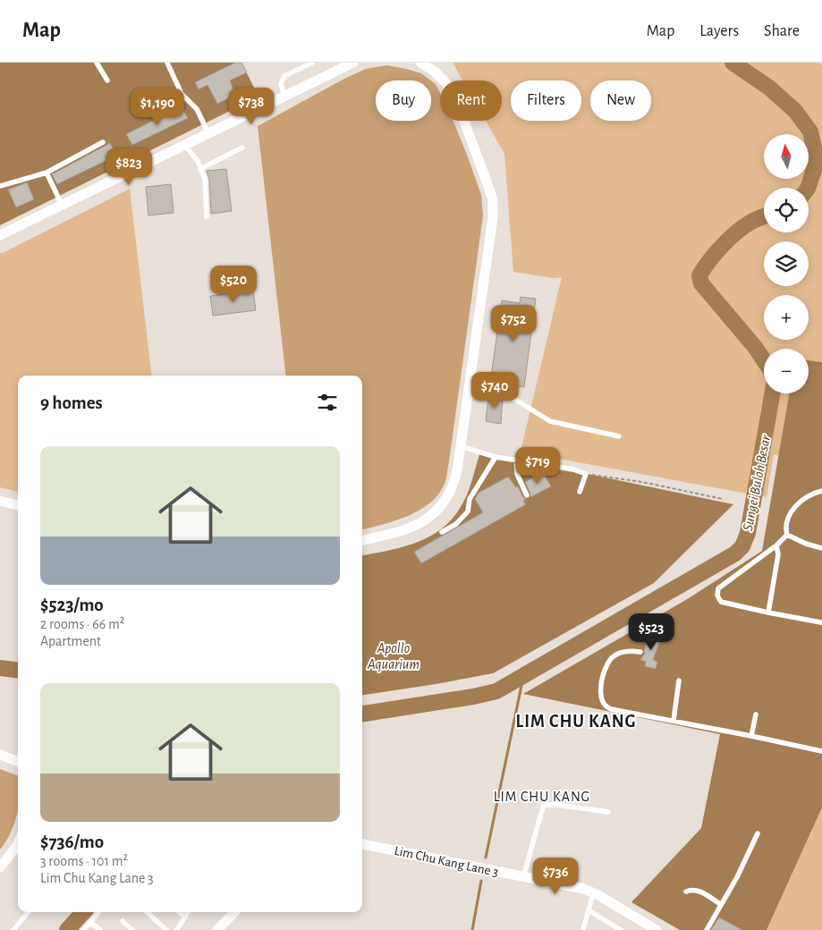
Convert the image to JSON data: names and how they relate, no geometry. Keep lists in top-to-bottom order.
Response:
{
  "streets": {
    "street": ["Lim Chu Kang Lane 3"]
  },
  "districts": ["LIM CHU KANG", "LIM CHU KANG"],
  "water": ["Sungei Buloh Besar", "Apollo Aquarium"],
  "north": "top",
  "page": {
    "header": "Map",
    "nav": ["Map", "Layers", "Share"],
    "chip": [
      "Buy",
      "Rent",
      "Filters",
      "New"
    ],
    "price": [
      "$738",
      "$1,190",
      "$823",
      "$520",
      "$752",
      "$740",
      "$719",
      "$523",
      "$736"
    ],
    "map_buttons": ["+", "−"],
    "heading": "9 homes",
    "list": [
      {
        "name": "$523/mo",
        "note": "2 rooms · 66 m² · Apartment"
      },
      {
        "name": "$736/mo",
        "note": "3 rooms · 101 m² · Lim Chu Kang Lane 3"
      }
    ]
  }
}
